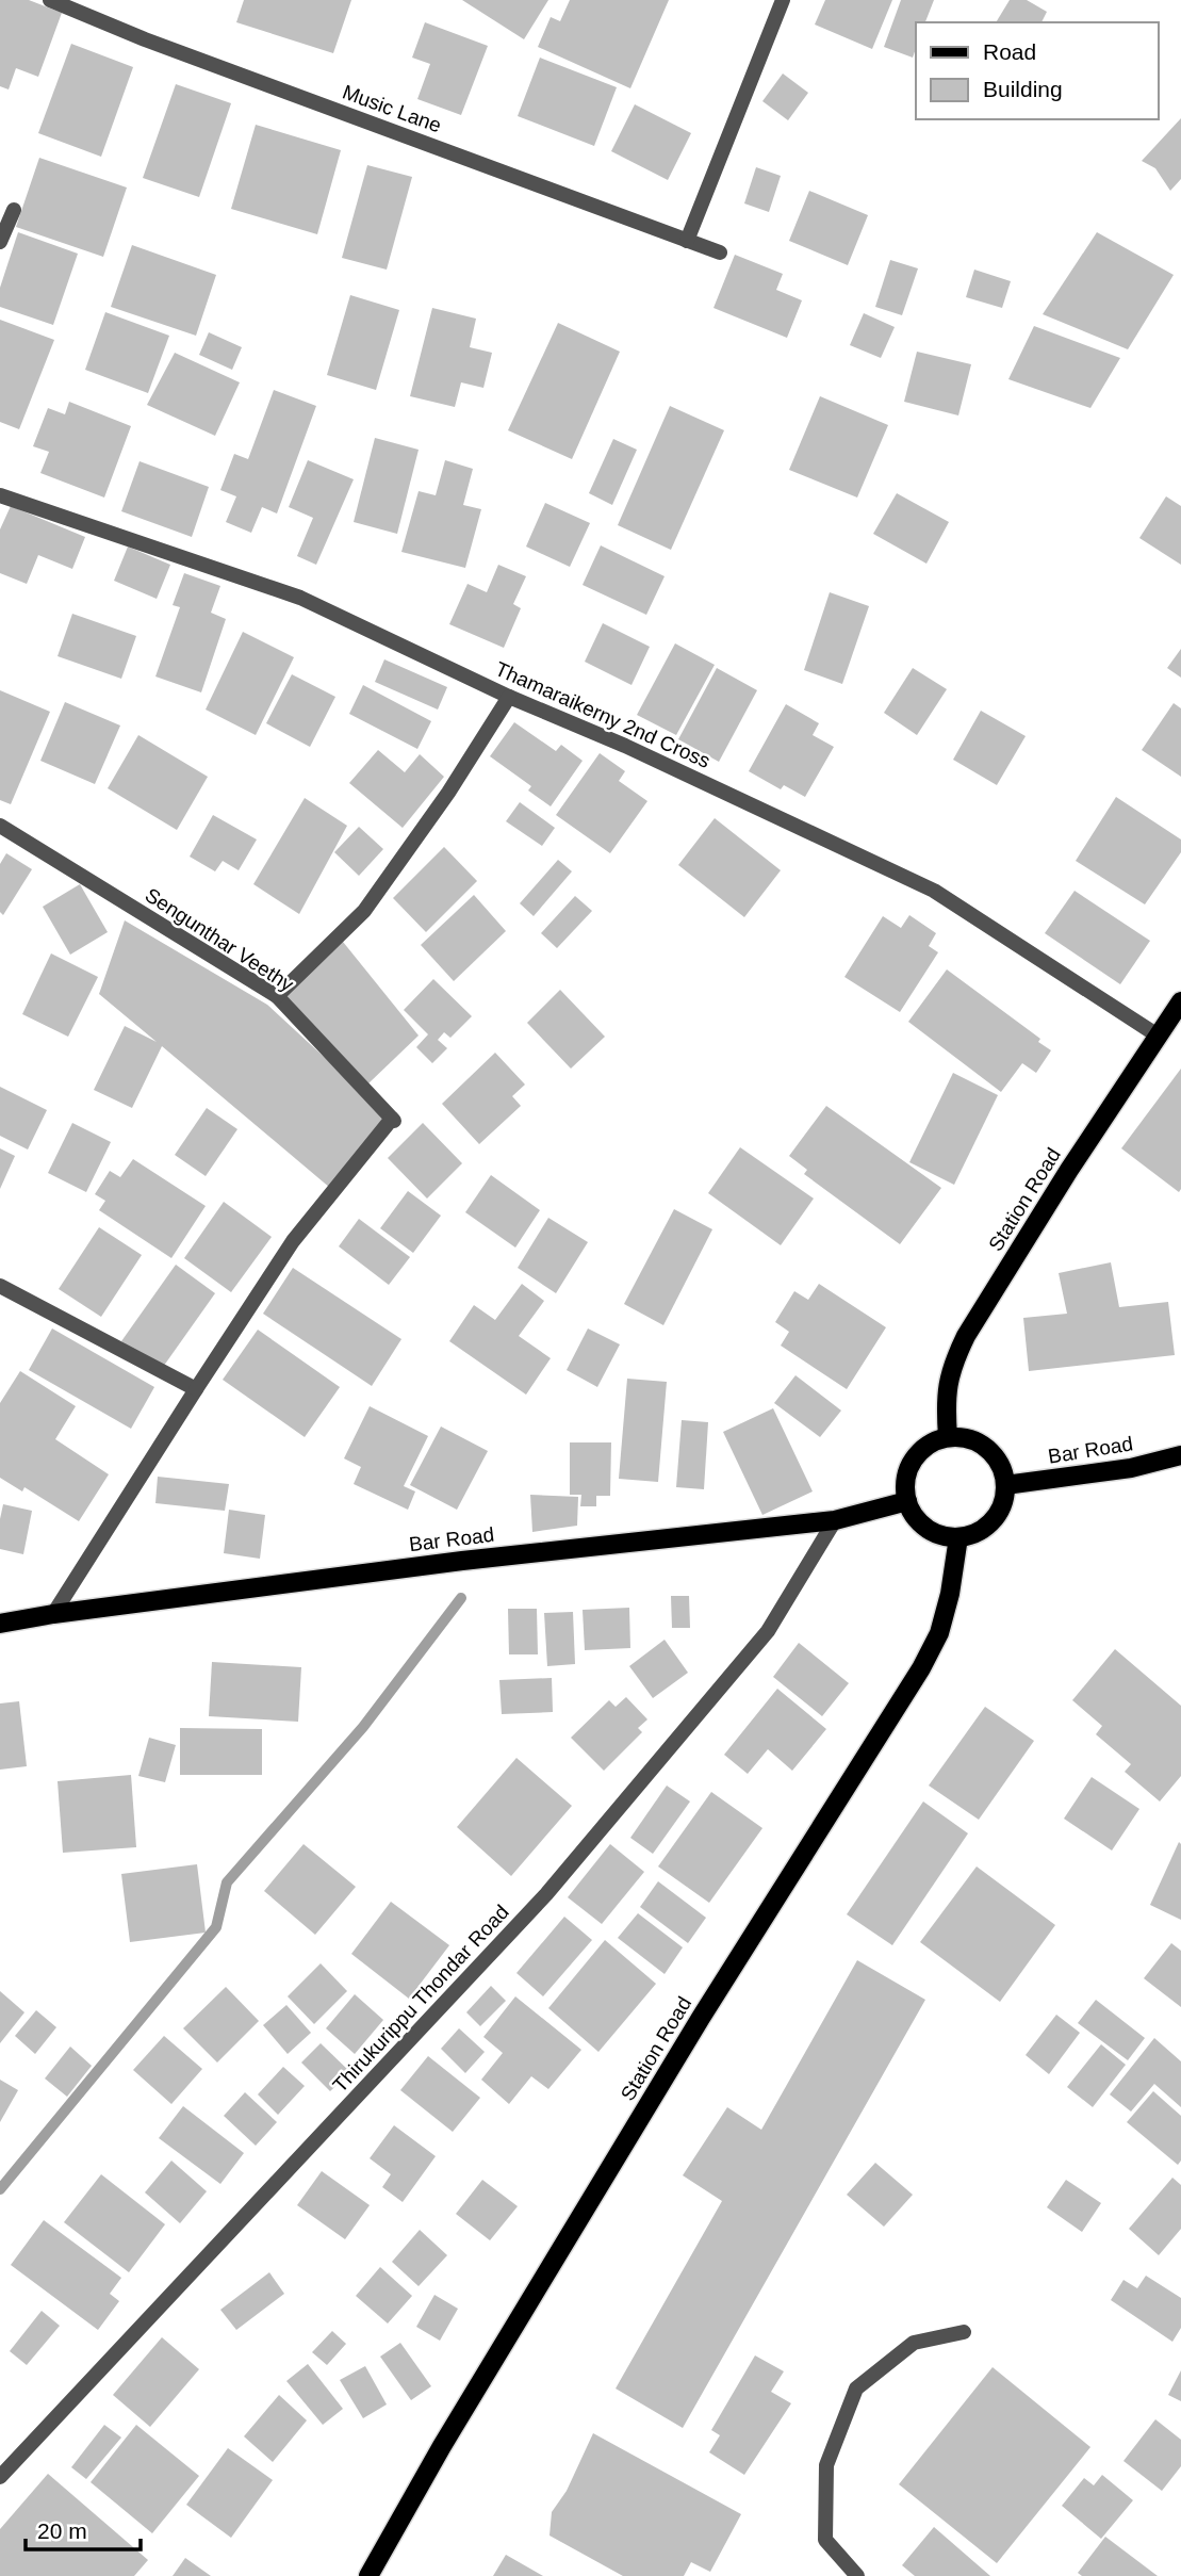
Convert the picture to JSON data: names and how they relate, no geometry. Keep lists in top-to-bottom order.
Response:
{
  "streets": {
    "main road": ["Station Road", "Bar Road"],
    "street": [
      "Music Lane",
      "Thamaraikerny 2nd Cross",
      "Sengunthar Veethy",
      "Thirukurippu Thondar Road"
    ]
  },
  "crossings": [
    ["Thamaraikerny 2nd Cross", "Station Road"],
    ["Sengunthar Veethy", "Bar Road"],
    ["Station Road", "Bar Road"],
    ["Bar Road", "Thirukurippu Thondar Road"]
  ],
  "legend": ["Road", "Building"],
  "scale_bar": "20 m"
}
